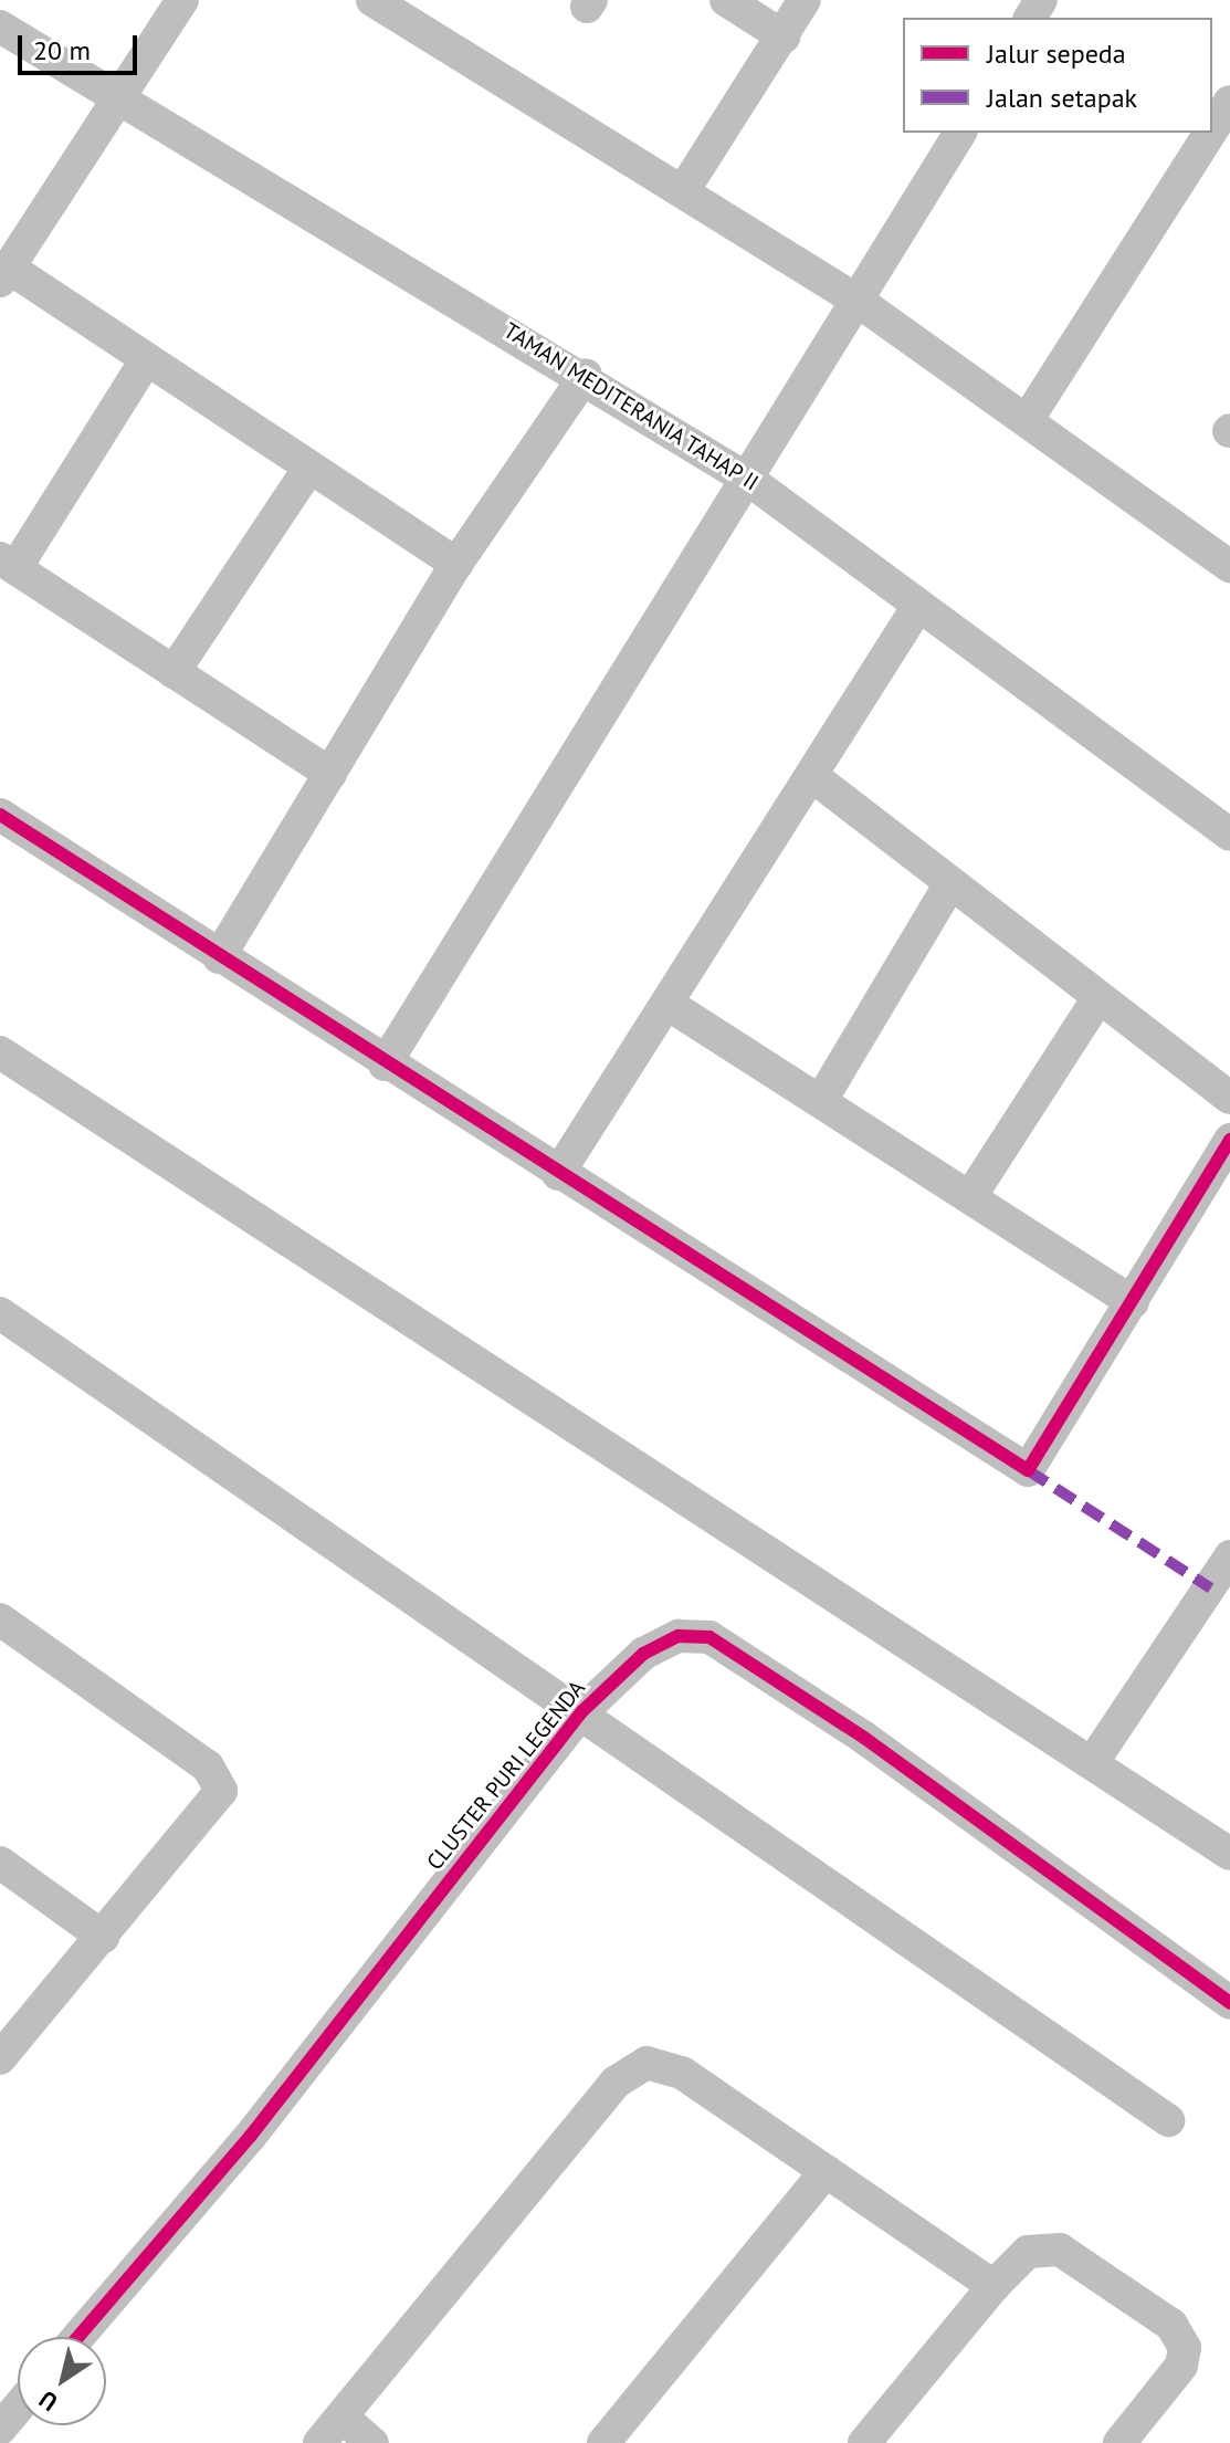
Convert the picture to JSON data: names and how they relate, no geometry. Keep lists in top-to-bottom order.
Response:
{
  "streets": {
    "street": ["TAMAN MEDITERANIA TAHAP II", "CLUSTER PURI LEGENDA"]
  },
  "legend": ["Jalur sepeda", "Jalan setapak"],
  "scale_bar": "20 m",
  "north": "bottom left"
}
